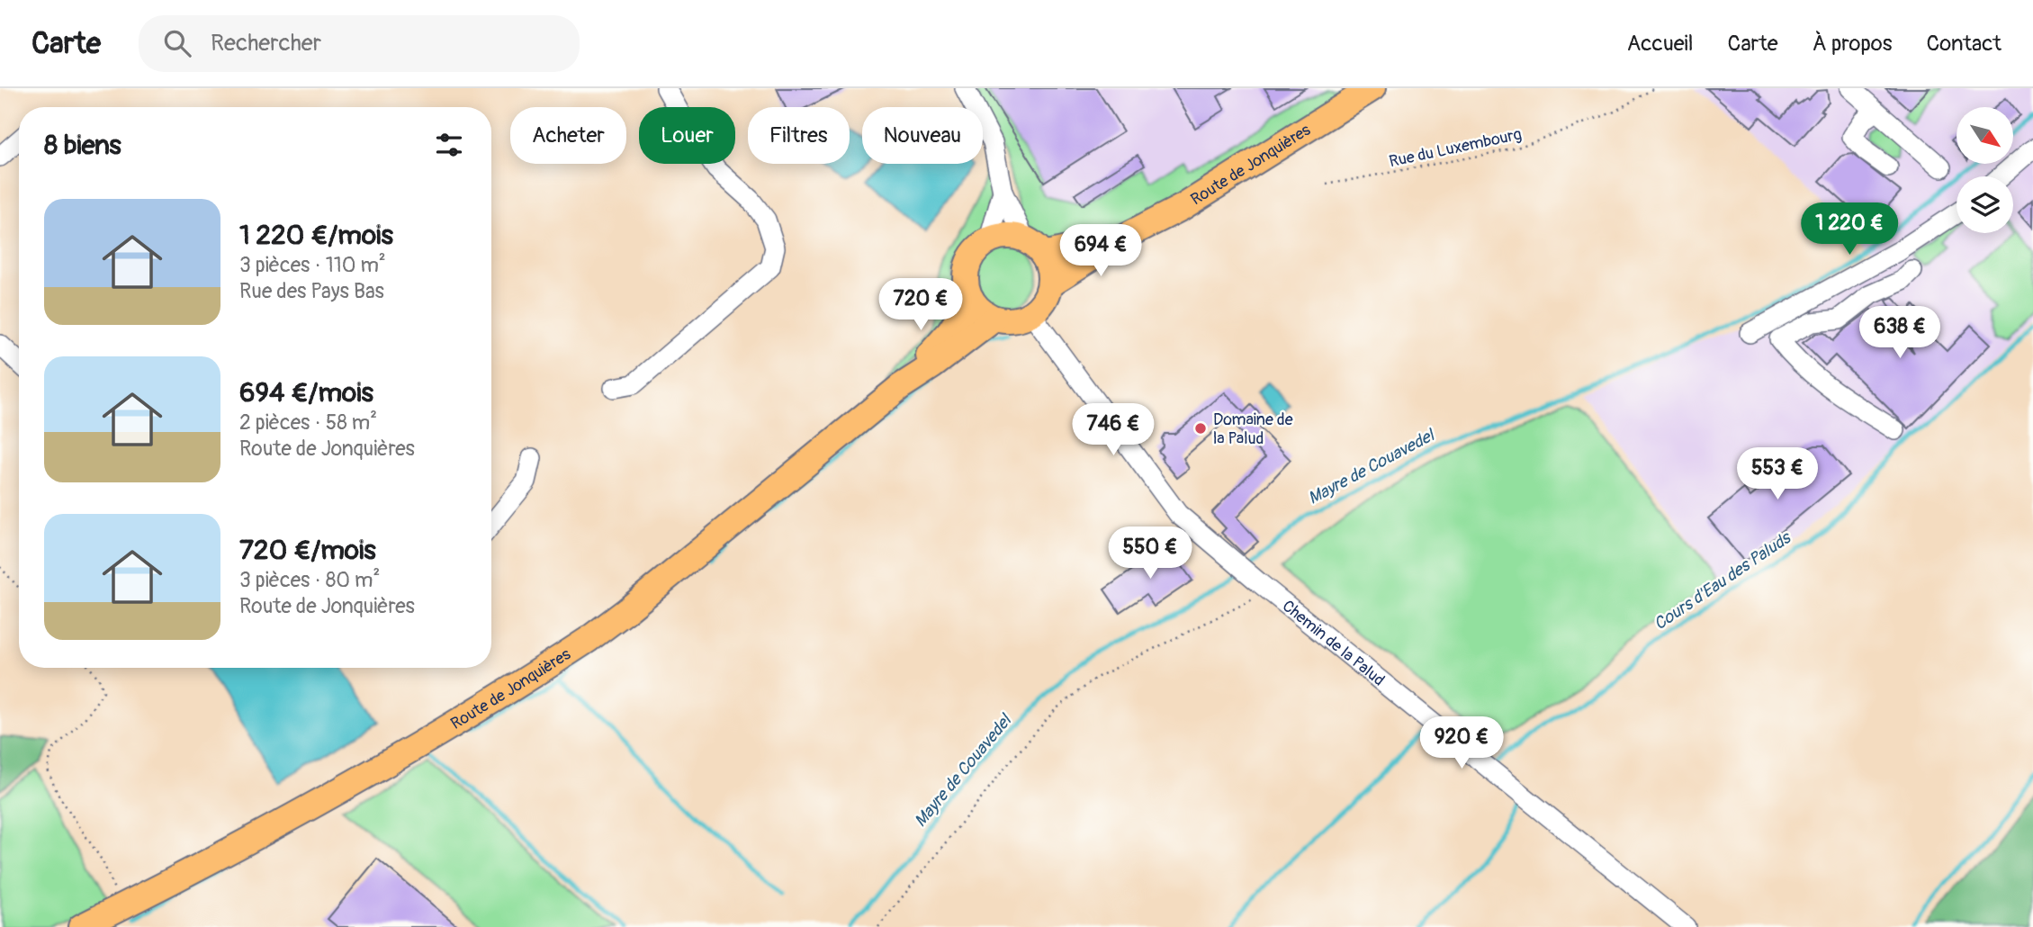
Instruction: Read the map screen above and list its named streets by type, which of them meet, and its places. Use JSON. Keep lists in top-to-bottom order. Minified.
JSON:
{"streets":{"main road":["Route de Jonquières"],"street":["Chemin de la Palud"],"path":["Rue du Luxembourg"]},"crossings":[["Route de Jonquières","Chemin de la Palud"]],"water":["Mayre de Couavedel","Cours d'Eau des Paluds"],"places":["Domaine de la Palud"],"north":"bottom right","page":{"header":"Carte","search":"Rechercher","nav":["Accueil","Carte","À propos","Contact"],"chip":["Acheter","Louer","Filtres","Nouveau"],"heading":"8 biens","list":[{"name":"1 220 €/mois","note":"3 pièces · 110 m² · Rue des Pays Bas"},{"name":"694 €/mois","note":"2 pièces · 58 m² · Route de Jonquières"},{"name":"720 €/mois","note":"3 pièces · 80 m² · Route de Jonquières"}],"price":["1 220 €","694 €","720 €","638 €","746 €","553 €","550 €","920 €"]}}
